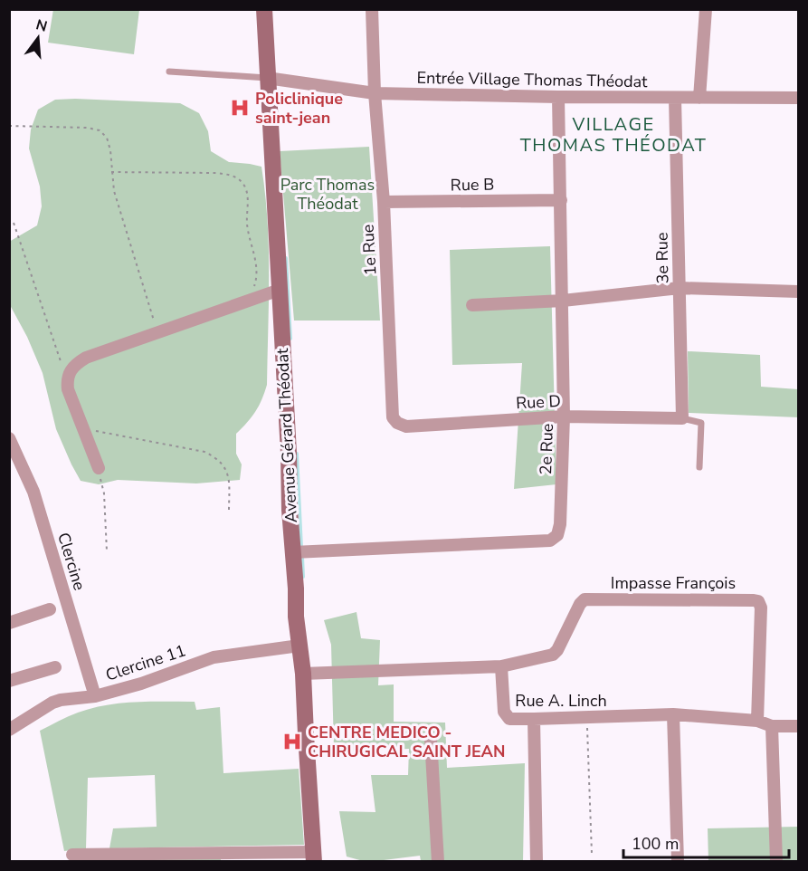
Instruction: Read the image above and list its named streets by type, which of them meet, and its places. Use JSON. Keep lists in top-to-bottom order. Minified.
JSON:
{"streets":{"street":["Entrée Village Thomas Théodat","Rue B","1e Rue","3e Rue","Rue D","Avenue Gérard Théodat","2e Rue","Clercine","Impasse François","Clercine 11","Rue A. Linch"]},"crossings":[["Entrée Village Thomas Théodat","1e Rue"],["Entrée Village Thomas Théodat","3e Rue"],["Entrée Village Thomas Théodat","Avenue Gérard Théodat"],["Entrée Village Thomas Théodat","2e Rue"],["Rue B","1e Rue"],["Rue B","2e Rue"],["1e Rue","Rue D"],["3e Rue","Rue D"],["Rue D","2e Rue"],["Avenue Gérard Théodat","2e Rue"],["Avenue Gérard Théodat","Clercine 11"],["Clercine","Clercine 11"],["Impasse François","Rue A. Linch"]],"districts":["VILLAGE THOMAS THÉODAT"],"parks":["Parc Thomas Théodat"],"places":{"hospital":["Policlinique saint-jean","CENTRE MEDICO - CHIRUGICAL SAINT JEAN"]},"scale_bar":"100 m","north":"top"}
